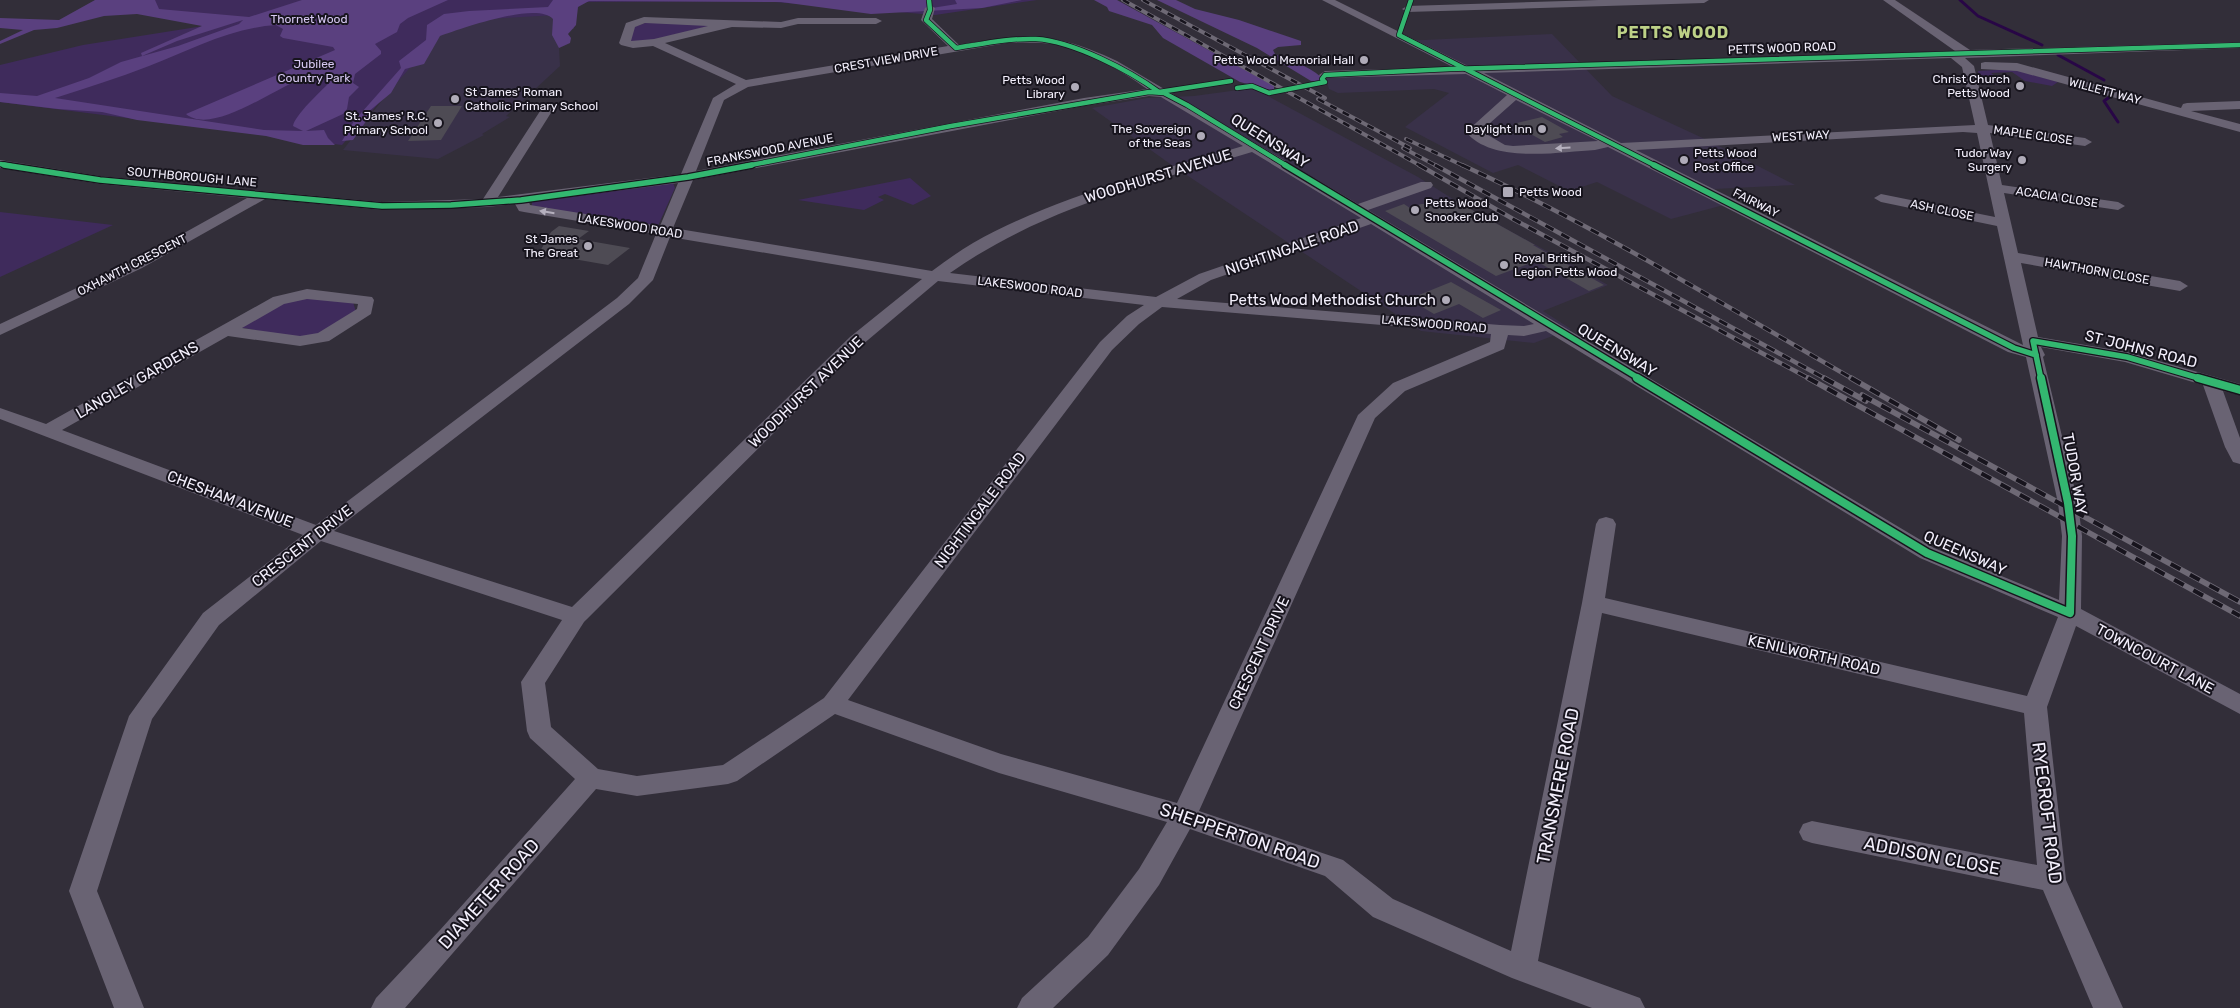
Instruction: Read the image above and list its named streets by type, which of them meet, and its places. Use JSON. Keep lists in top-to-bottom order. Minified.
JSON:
{"streets":{"street":["PETTS WOOD ROAD","CREST VIEW DRIVE","WILLETT WAY","MAPLE CLOSE","WEST WAY","QUEENSWAY","FRANKSWOOD AVENUE","WOODHURST AVENUE","SOUTHBOROUGH LANE","ACACIA CLOSE","FAIRWAY","ASH CLOSE","LAKESWOOD ROAD","NIGHTINGALE ROAD","OXHAWTH CRESCENT","HAWTHORN CLOSE","ST JOHNS ROAD","LANGLEY GARDENS","TUDOR WAY","CHESHAM AVENUE","CRESCENT DRIVE","KENILWORTH ROAD","TOWNCOURT LANE","TRANSMERE ROAD","RYECROFT ROAD","SHEPPERTON ROAD","ADDISON CLOSE","DIAMETER ROAD"]},"crossings":[["PETTS WOOD ROAD","WILLETT WAY"],["PETTS WOOD ROAD","FAIRWAY"],["PETTS WOOD ROAD","TUDOR WAY"],["CREST VIEW DRIVE","QUEENSWAY"],["CREST VIEW DRIVE","FRANKSWOOD AVENUE"],["CREST VIEW DRIVE","CRESCENT DRIVE"],["WILLETT WAY","TUDOR WAY"],["MAPLE CLOSE","WEST WAY"],["MAPLE CLOSE","TUDOR WAY"],["WEST WAY","FAIRWAY"],["WEST WAY","TUDOR WAY"],["QUEENSWAY","FRANKSWOOD AVENUE"],["QUEENSWAY","WOODHURST AVENUE"],["QUEENSWAY","LAKESWOOD ROAD"],["QUEENSWAY","NIGHTINGALE ROAD"],["QUEENSWAY","TUDOR WAY"],["QUEENSWAY","TOWNCOURT LANE"],["QUEENSWAY","RYECROFT ROAD"],["FRANKSWOOD AVENUE","SOUTHBOROUGH LANE"],["FRANKSWOOD AVENUE","LAKESWOOD ROAD"],["FRANKSWOOD AVENUE","CRESCENT DRIVE"],["WOODHURST AVENUE","LAKESWOOD ROAD"],["WOODHURST AVENUE","NIGHTINGALE ROAD"],["WOODHURST AVENUE","CHESHAM AVENUE"],["WOODHURST AVENUE","DIAMETER ROAD"],["SOUTHBOROUGH LANE","OXHAWTH CRESCENT"],["ACACIA CLOSE","TUDOR WAY"],["FAIRWAY","ST JOHNS ROAD"],["FAIRWAY","TUDOR WAY"],["ASH CLOSE","TUDOR WAY"],["LAKESWOOD ROAD","NIGHTINGALE ROAD"],["LAKESWOOD ROAD","CRESCENT DRIVE"],["NIGHTINGALE ROAD","SHEPPERTON ROAD"],["NIGHTINGALE ROAD","DIAMETER ROAD"],["HAWTHORN CLOSE","TUDOR WAY"],["ST JOHNS ROAD","TUDOR WAY"],["LANGLEY GARDENS","CHESHAM AVENUE"],["TUDOR WAY","TOWNCOURT LANE"],["TUDOR WAY","RYECROFT ROAD"],["CHESHAM AVENUE","CRESCENT DRIVE"],["CRESCENT DRIVE","SHEPPERTON ROAD"],["KENILWORTH ROAD","TRANSMERE ROAD"],["KENILWORTH ROAD","RYECROFT ROAD"],["TOWNCOURT LANE","RYECROFT ROAD"],["TRANSMERE ROAD","SHEPPERTON ROAD"],["RYECROFT ROAD","ADDISON CLOSE"]],"districts":["PETTS WOOD"],"parks":["Thornet Wood","Jubilee Country Park"],"places":{"other":["Petts Wood Memorial Hall","Christ Church Petts Wood","Petts Wood Library","St James' Roman Catholic Primary School","St. James' R.C. Primary School","Daylight Inn","The Sovereign of the Seas","Petts Wood Post Office","Tudor Way Surgery","Petts Wood Snooker Club","St James The Great","Royal British Legion Petts Wood","Petts Wood Methodist Church"],"transit":["Petts Wood"]}}
